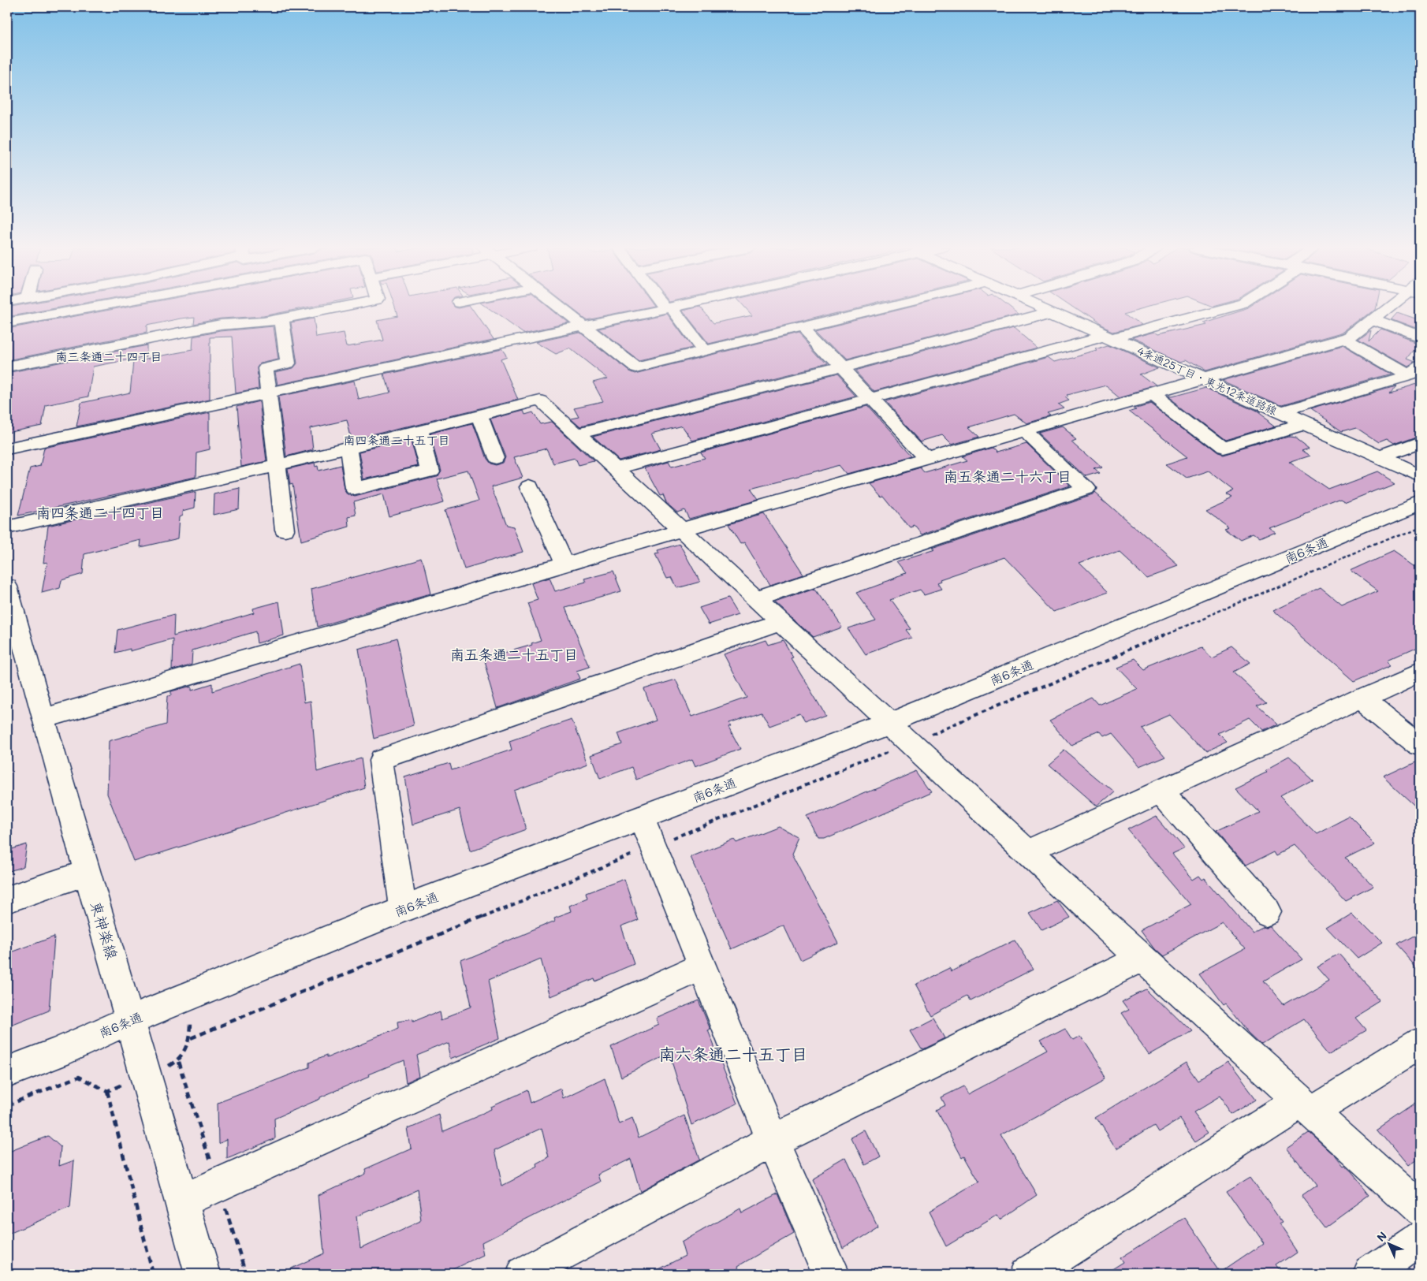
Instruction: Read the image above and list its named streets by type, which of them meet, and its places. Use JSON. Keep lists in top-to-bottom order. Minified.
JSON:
{"streets":{"street":["4条通25丁目・東光12条道路線","南6条通","東神楽線"]},"crossings":[["南6条通","東神楽線"]],"districts":["南三条通二十四丁目","南四条通二十五丁目","南五条通二十六丁目","南四条通二十四丁目","南五条通二十五丁目","南六条通二十五丁目"],"north":"top left"}
